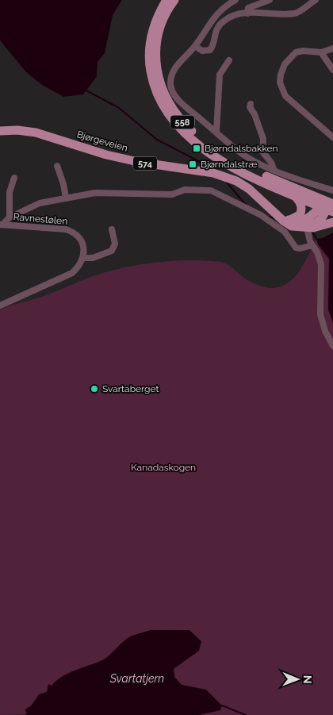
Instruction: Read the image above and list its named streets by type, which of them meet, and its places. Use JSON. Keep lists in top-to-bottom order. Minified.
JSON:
{"streets":{"main road":["558","Bjørgeveien","574"],"street":["Ravnestølen"]},"water":["Svartatjern"],"parks":["Kanadaskogen"],"places":{"transit":["Bjørndalsbakken","Bjørndalstræ"],"other":["Svartaberget"]},"north":"right"}
